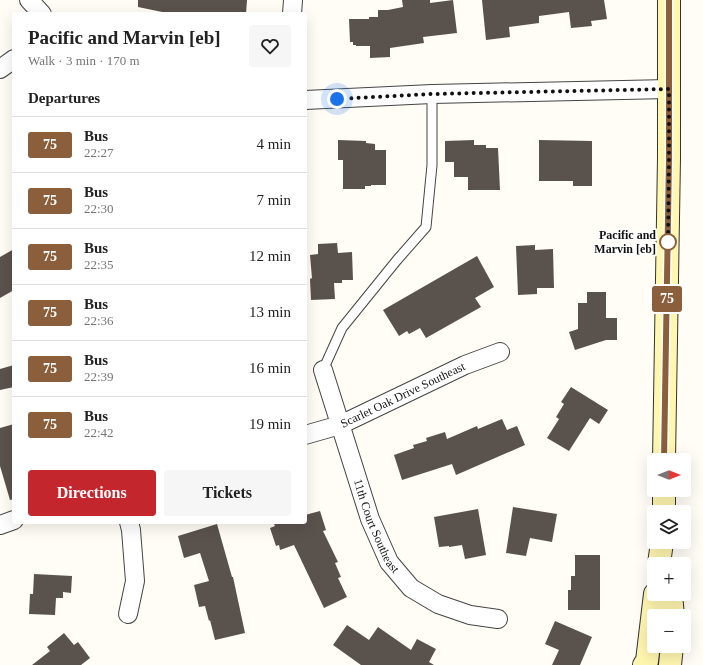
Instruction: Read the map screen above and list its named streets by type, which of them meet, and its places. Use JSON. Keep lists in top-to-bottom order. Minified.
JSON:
{"streets":{"street":["Scarlet Oak Drive Southeast","11th Court Southeast"]},"crossings":[["Scarlet Oak Drive Southeast","11th Court Southeast"]],"places":["Pacific and Marvin [eb]"],"lines":["bus line 75"],"north":"right","page":{"on_map":"75","heading":[["Pacific and Marvin [eb]","Walk · 3 min · 170 m"],"Departures"],"list":[{"mark":"75","name":"Bus","note":"22:27","value":"4 min"},{"mark":"75","name":"Bus","note":"22:30","value":"7 min"},{"mark":"75","name":"Bus","note":"22:35","value":"12 min"},{"mark":"75","name":"Bus","note":"22:36","value":"13 min"},{"mark":"75","name":"Bus","note":"22:39","value":"16 min"},{"mark":"75","name":"Bus","note":"22:42","value":"19 min"}],"map_buttons":["+","−"],"buttons":["Directions","Tickets"]}}
